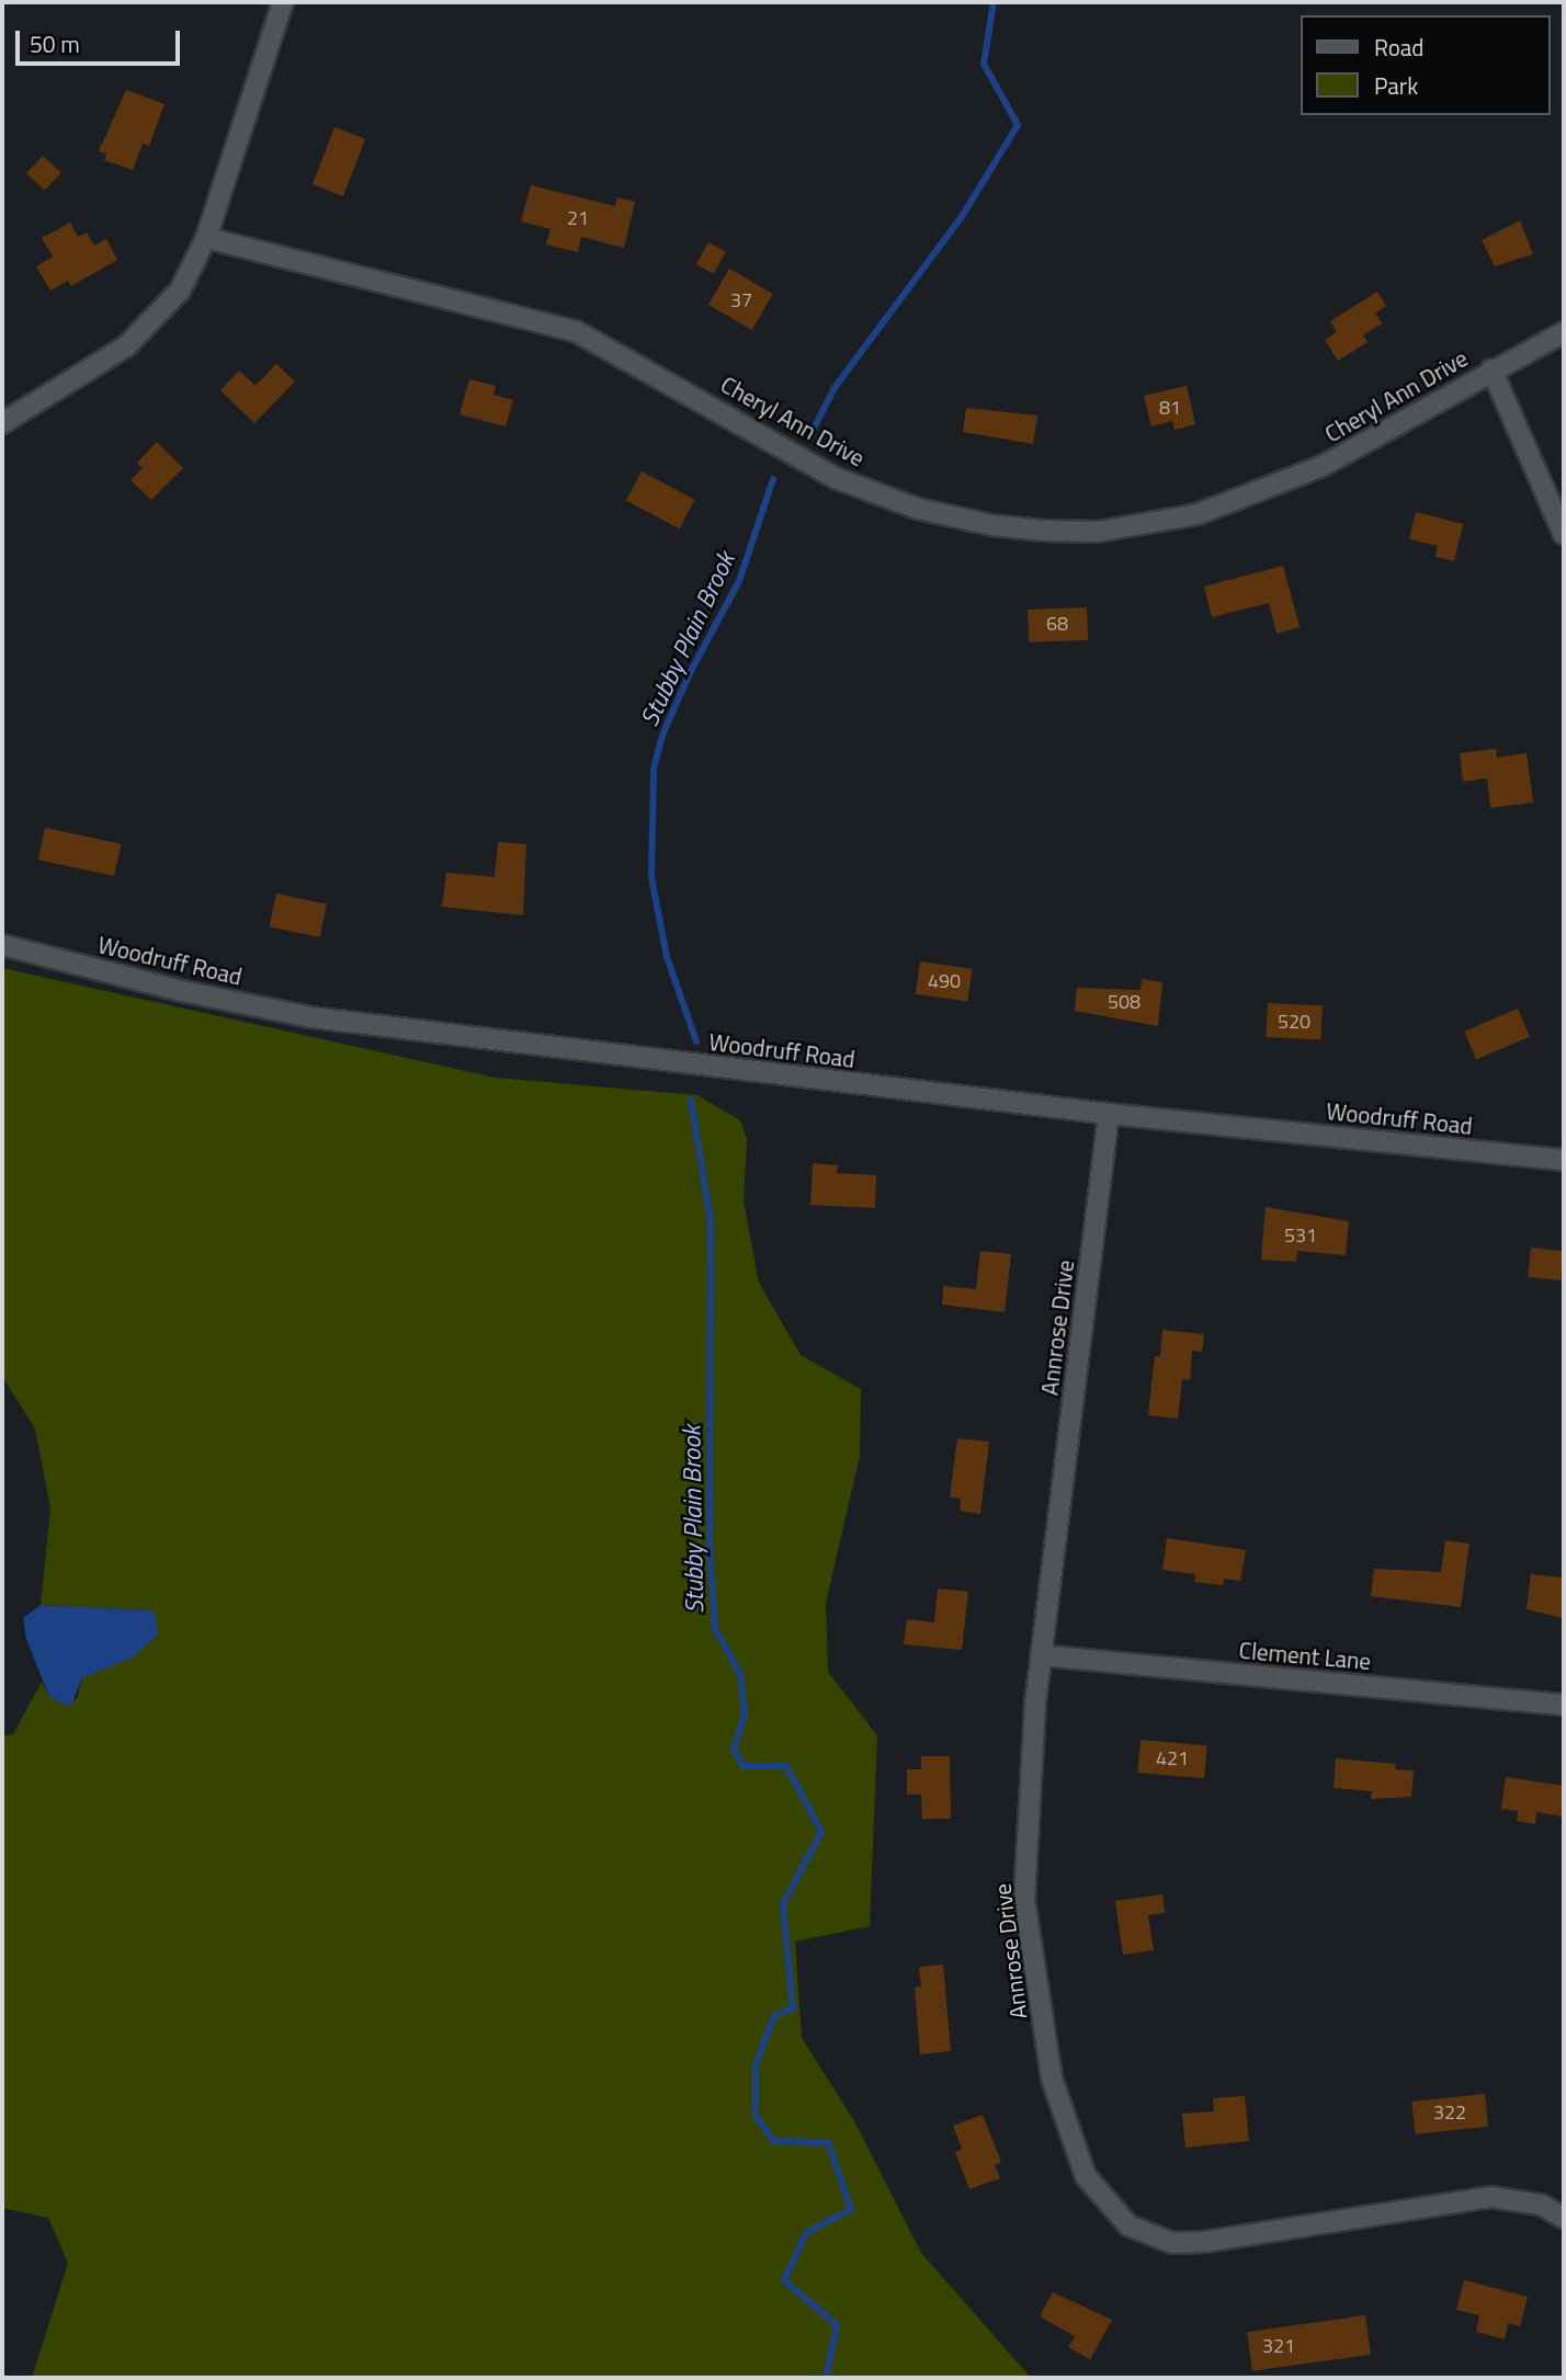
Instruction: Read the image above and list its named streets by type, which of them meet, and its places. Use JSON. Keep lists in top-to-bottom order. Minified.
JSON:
{"streets":{"street":["Cheryl Ann Drive","Woodruff Road","Annrose Drive","Clement Lane"]},"crossings":[["Woodruff Road","Annrose Drive"],["Annrose Drive","Clement Lane"]],"water":["Stubby Plain Brook"],"house_numbers":["21","37","81","68","490","508","520","531","421","322","321"],"legend":["Road","Park"],"scale_bar":"50 m"}
